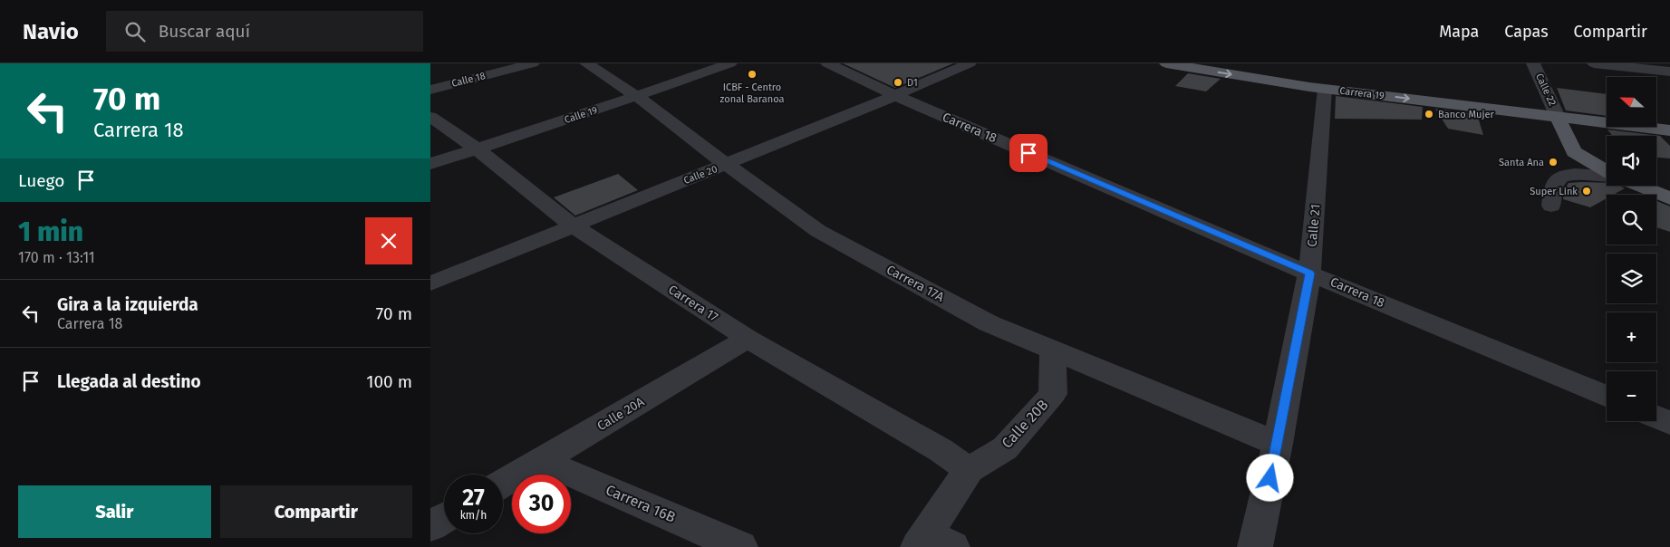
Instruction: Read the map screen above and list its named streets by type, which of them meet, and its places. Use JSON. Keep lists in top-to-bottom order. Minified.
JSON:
{"streets":{"main road":["Carrera 19"],"street":["Calle 18","Calle 22","Calle 19","Carrera 18","Calle 20","Calle 21","Carrera 17A","Carrera 17","Calle 20A","Calle 20B","Carrera 16B"]},"crossings":[["Calle 22","Carrera 19"],["Carrera 19","Calle 21"],["Calle 19","Carrera 17A"],["Calle 19","Carrera 17"],["Carrera 18","Calle 20"],["Carrera 18","Calle 21"],["Calle 20","Carrera 17A"],["Calle 20","Carrera 17"],["Calle 21","Carrera 17A"],["Carrera 17A","Calle 20B"],["Carrera 17","Calle 20A"],["Carrera 17","Calle 20B"],["Calle 20A","Carrera 16B"]],"one_way":["Carrera 19"],"places":["ICBF - Centro zonal Baranoa","D1","Banco Mujer","Santa Ana","Super Link"],"north":"left","page":{"header":"Navio","search":"Buscar aquí","nav":["Mapa","Capas","Compartir"],"turn":["70 m","Carrera 18"],"map_buttons":["+","−"],"then":"Luego","heading":["1 min","170 m · 13:11"],"list":[{"name":"Gira a la izquierda","note":"Carrera 18","value":"70 m"},{"name":"Llegada al destino","value":"100 m"}],"speed":"27 km/h","limit":"30","buttons":["Salir","Compartir"]}}
